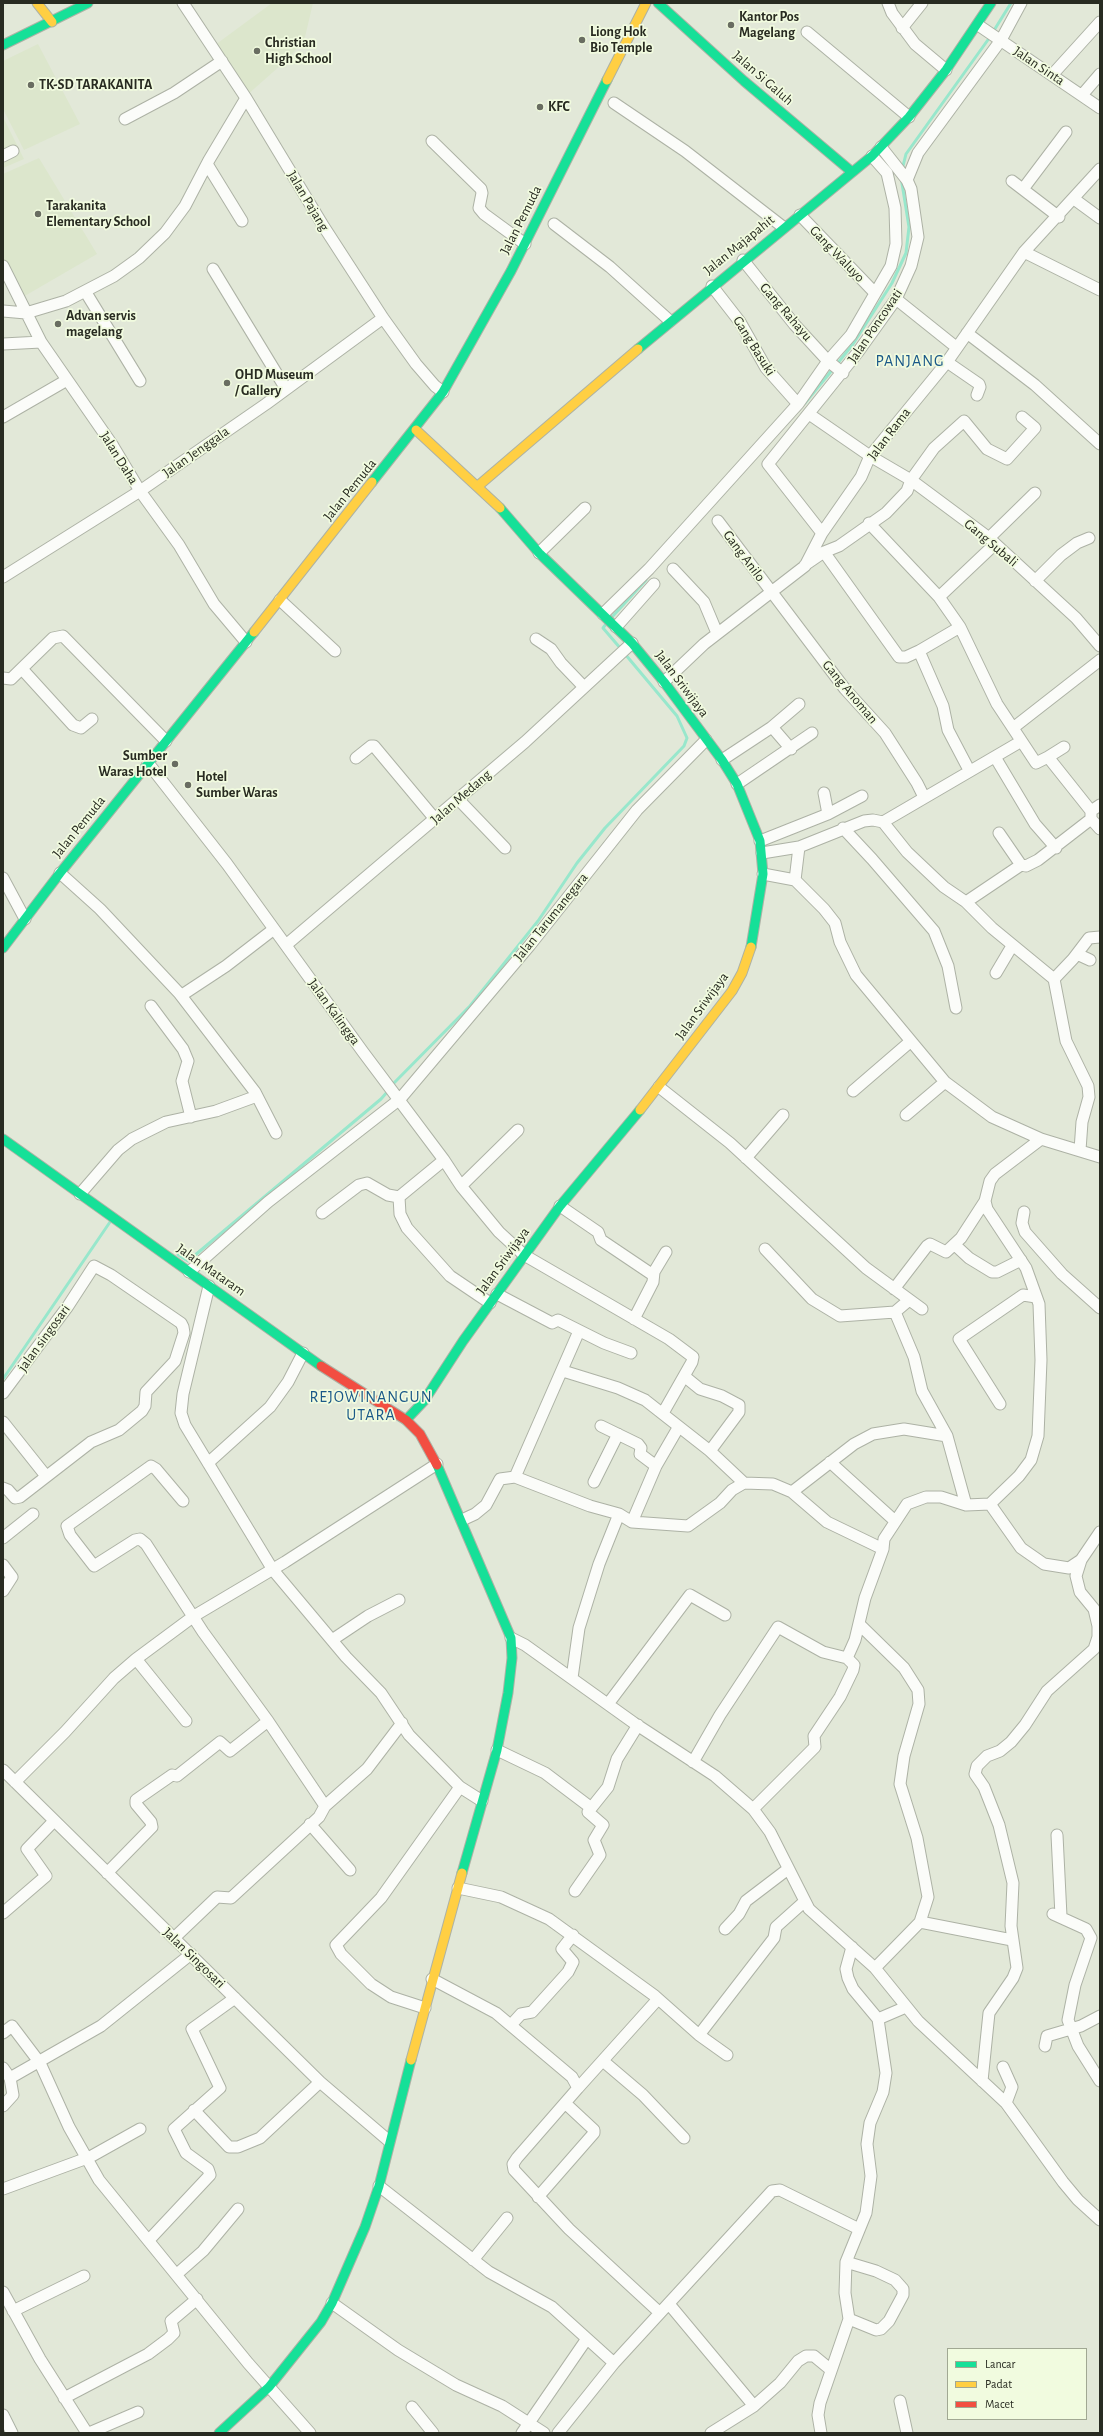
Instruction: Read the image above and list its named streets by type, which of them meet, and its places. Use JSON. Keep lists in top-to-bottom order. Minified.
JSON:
{"streets":{"street":["Jalan Sinta","Jalan Si Galuh","Jalan Pajang","Jalan Pemuda","Jalan Majapahit","Gang Waluyo","Gang Rahayu","Jalan Poncowati","Gang Basuki","Jalan Rama","Jalan Jenggala","Jalan Daha","Gang Subali","Gang Anilo","Jalan Sriwijaya","Gang Anoman","Jalan Medang","Jalan Tarumanegara","Jalan Kalingga","Jalan Mataram","jalan singosari","Jalan Singosari"]},"crossings":[["Jalan Sinta","Jalan Majapahit"],["Jalan Si Galuh","Jalan Majapahit"],["Jalan Pajang","Jalan Pemuda"],["Jalan Pajang","Jalan Jenggala"],["Jalan Pemuda","Jalan Daha"],["Jalan Pemuda","Jalan Sriwijaya"],["Jalan Pemuda","Jalan Kalingga"],["Jalan Majapahit","Gang Waluyo"],["Jalan Majapahit","Gang Rahayu"],["Jalan Majapahit","Gang Basuki"],["Jalan Majapahit","Jalan Sriwijaya"],["Gang Rahayu","Jalan Poncowati"],["Jalan Poncowati","Jalan Rama"],["Jalan Poncowati","Gang Subali"],["Jalan Rama","Gang Subali"],["Jalan Rama","Gang Anilo"],["Jalan Rama","Jalan Sriwijaya"],["Jalan Rama","Gang Anoman"],["Jalan Jenggala","Jalan Daha"],["Gang Anilo","Gang Anoman"],["Jalan Sriwijaya","Jalan Medang"],["Jalan Sriwijaya","Jalan Tarumanegara"],["Jalan Sriwijaya","Jalan Kalingga"],["Jalan Sriwijaya","Jalan Mataram"],["Jalan Medang","Jalan Kalingga"],["Jalan Tarumanegara","Jalan Kalingga"],["Jalan Tarumanegara","Jalan Mataram"],["Jalan Mataram","Jalan Singosari"]],"districts":["PANJANG","REJOWINANGUN UTARA"],"places":["Kantor Pos Magelang","Liong Hok Bio Temple","Christian High School","TK-SD TARAKANITA","KFC","Tarakanita Elementary School","Advan servis magelang","OHD Museum / Gallery","Sumber Waras Hotel","Hotel Sumber Waras"],"legend":["Lancar","Padat","Macet"]}
